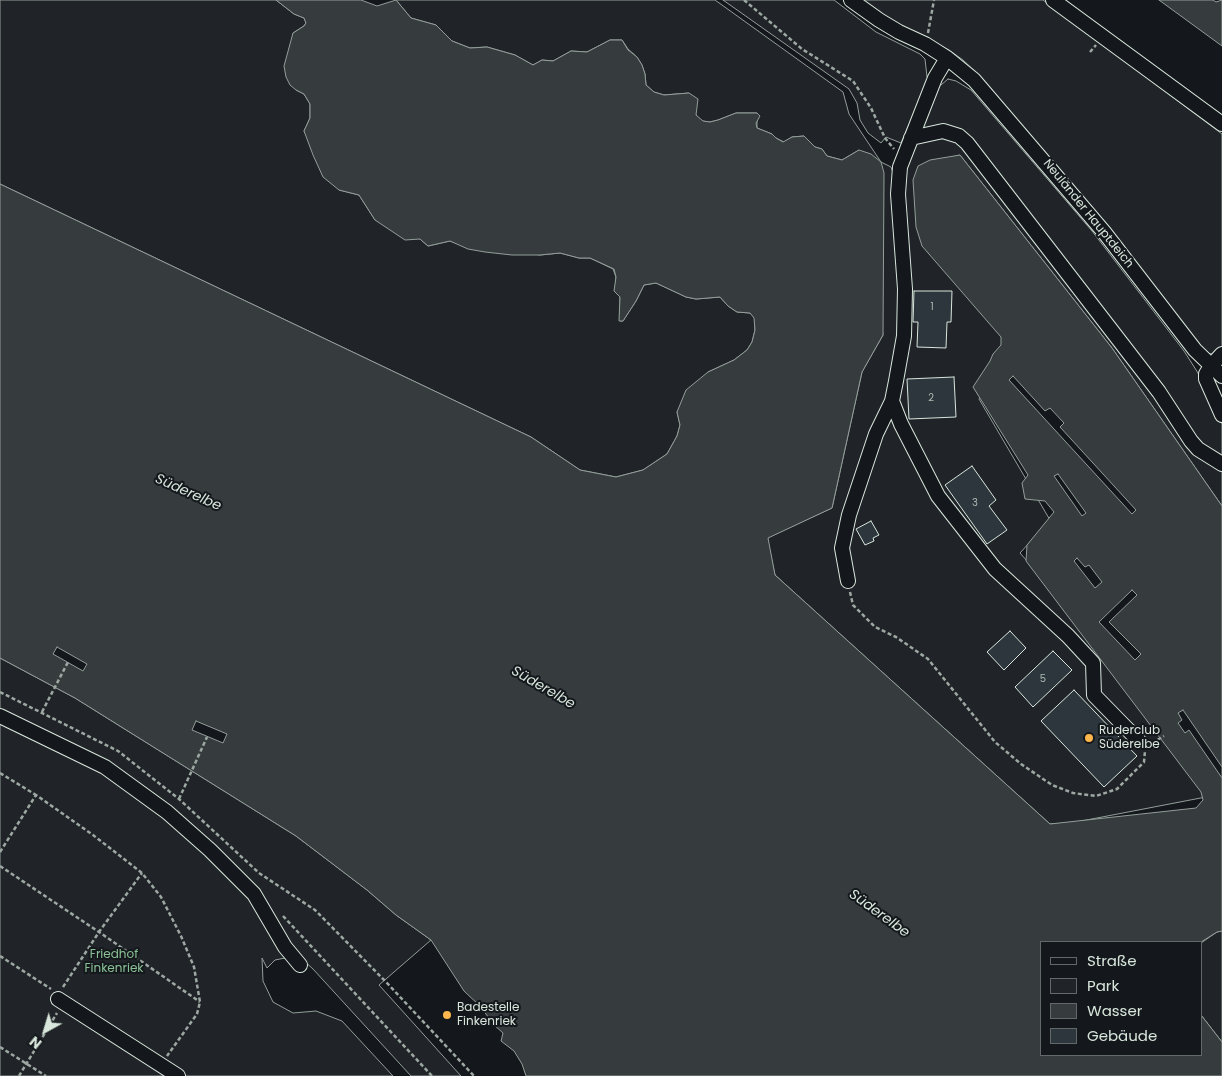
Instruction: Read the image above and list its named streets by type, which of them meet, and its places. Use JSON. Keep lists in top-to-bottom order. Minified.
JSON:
{"streets":{"street":["Neuländer Hauptdeich"]},"water":["Süderelbe"],"parks":["Friedhof Finkenriek"],"places":["Ruderclub Süderelbe","Badestelle Finkenriek"],"house_numbers":["1","2","3","5"],"legend":["Straße","Park","Wasser","Gebäude"],"north":"bottom left"}
